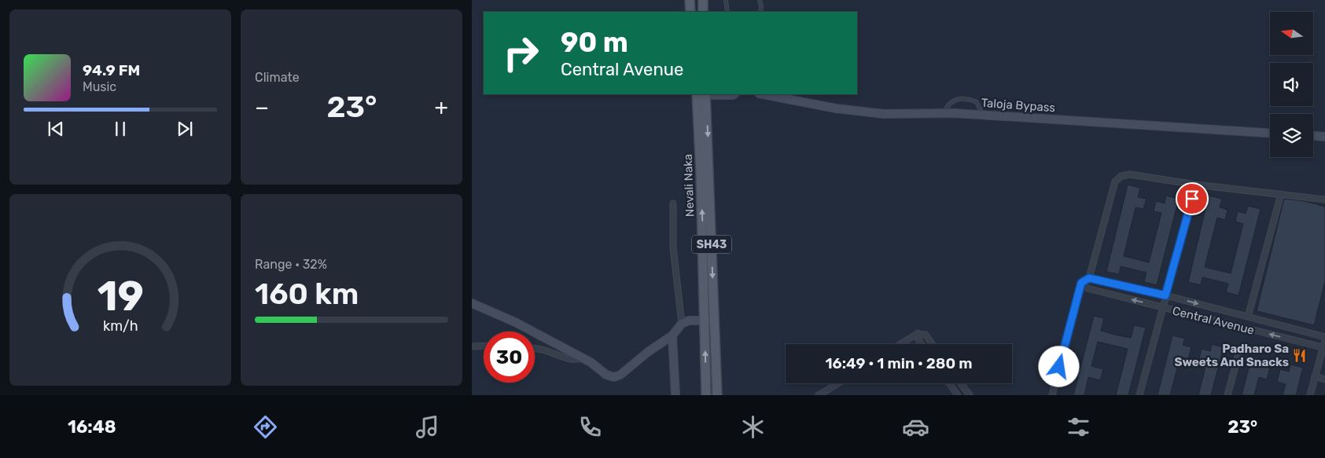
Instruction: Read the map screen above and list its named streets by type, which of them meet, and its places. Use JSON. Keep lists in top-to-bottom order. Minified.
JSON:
{"streets":{"main road":["Taloja Bypass","Nevali Naka","SH43"],"street":["Central Avenue"]},"crossings":[["Nevali Naka","SH43"]],"places":{"restaurant":["Padharo Sa Sweets And Snacks"]},"north":"left","page":{"tile":["Climate",["Range · 32%","160 km"]],"turn":["90 m","Central Avenue"],"song":["94.9 FM","Music"],"heat":["−","23°","+"],"limit":"30","trip":"16:49 · 1 min · 280 m","tabs":["16:48","23°"],"gauge":["19","km/h"]}}
